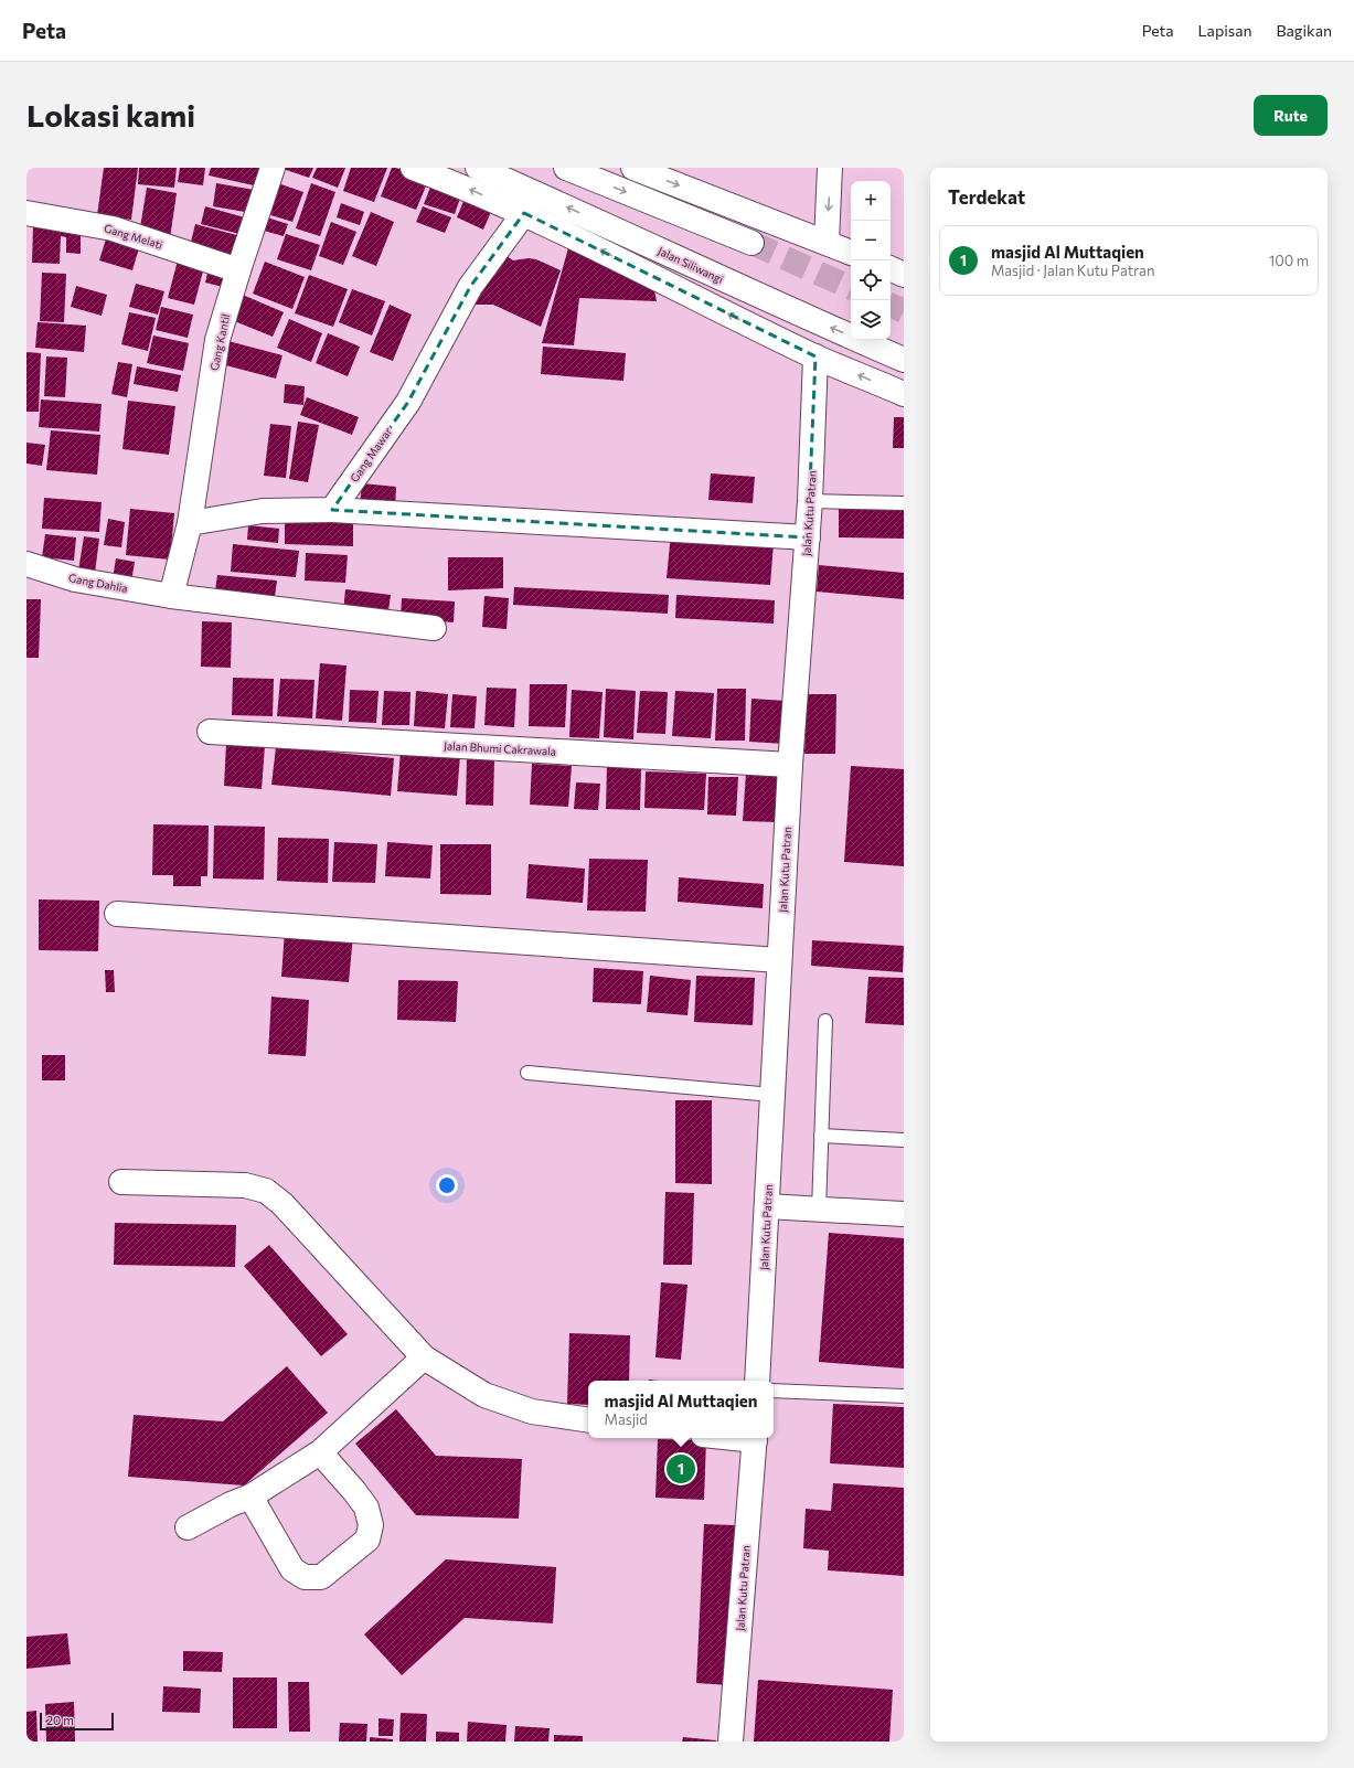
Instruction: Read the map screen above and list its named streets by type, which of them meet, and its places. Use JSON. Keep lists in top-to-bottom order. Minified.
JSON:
{"streets":{"main road":["Gang Melati","Jalan Siliwangi","Gang Kantil","Gang Mawar","Jalan Kutu Patran","Gang Dahlia","Jalan Bhumi Cakrawala"]},"crossings":[["Gang Melati","Gang Kantil"],["Jalan Kutu Patran","Jalan Bhumi Cakrawala"]],"scale_bar":"20 m","page":{"header":"Peta","nav":["Peta","Lapisan","Bagikan"],"buttons":"Rute","title":"Lokasi kami","heading":"Terdekat","map_buttons":["+","−"],"list":[{"mark":"1","name":"masjid Al Muttaqien","note":"Masjid · Jalan Kutu Patran","value":"100 m"}],"popup":["masjid Al Muttaqien","Masjid"],"pins":"1","scale":"20 m"}}
